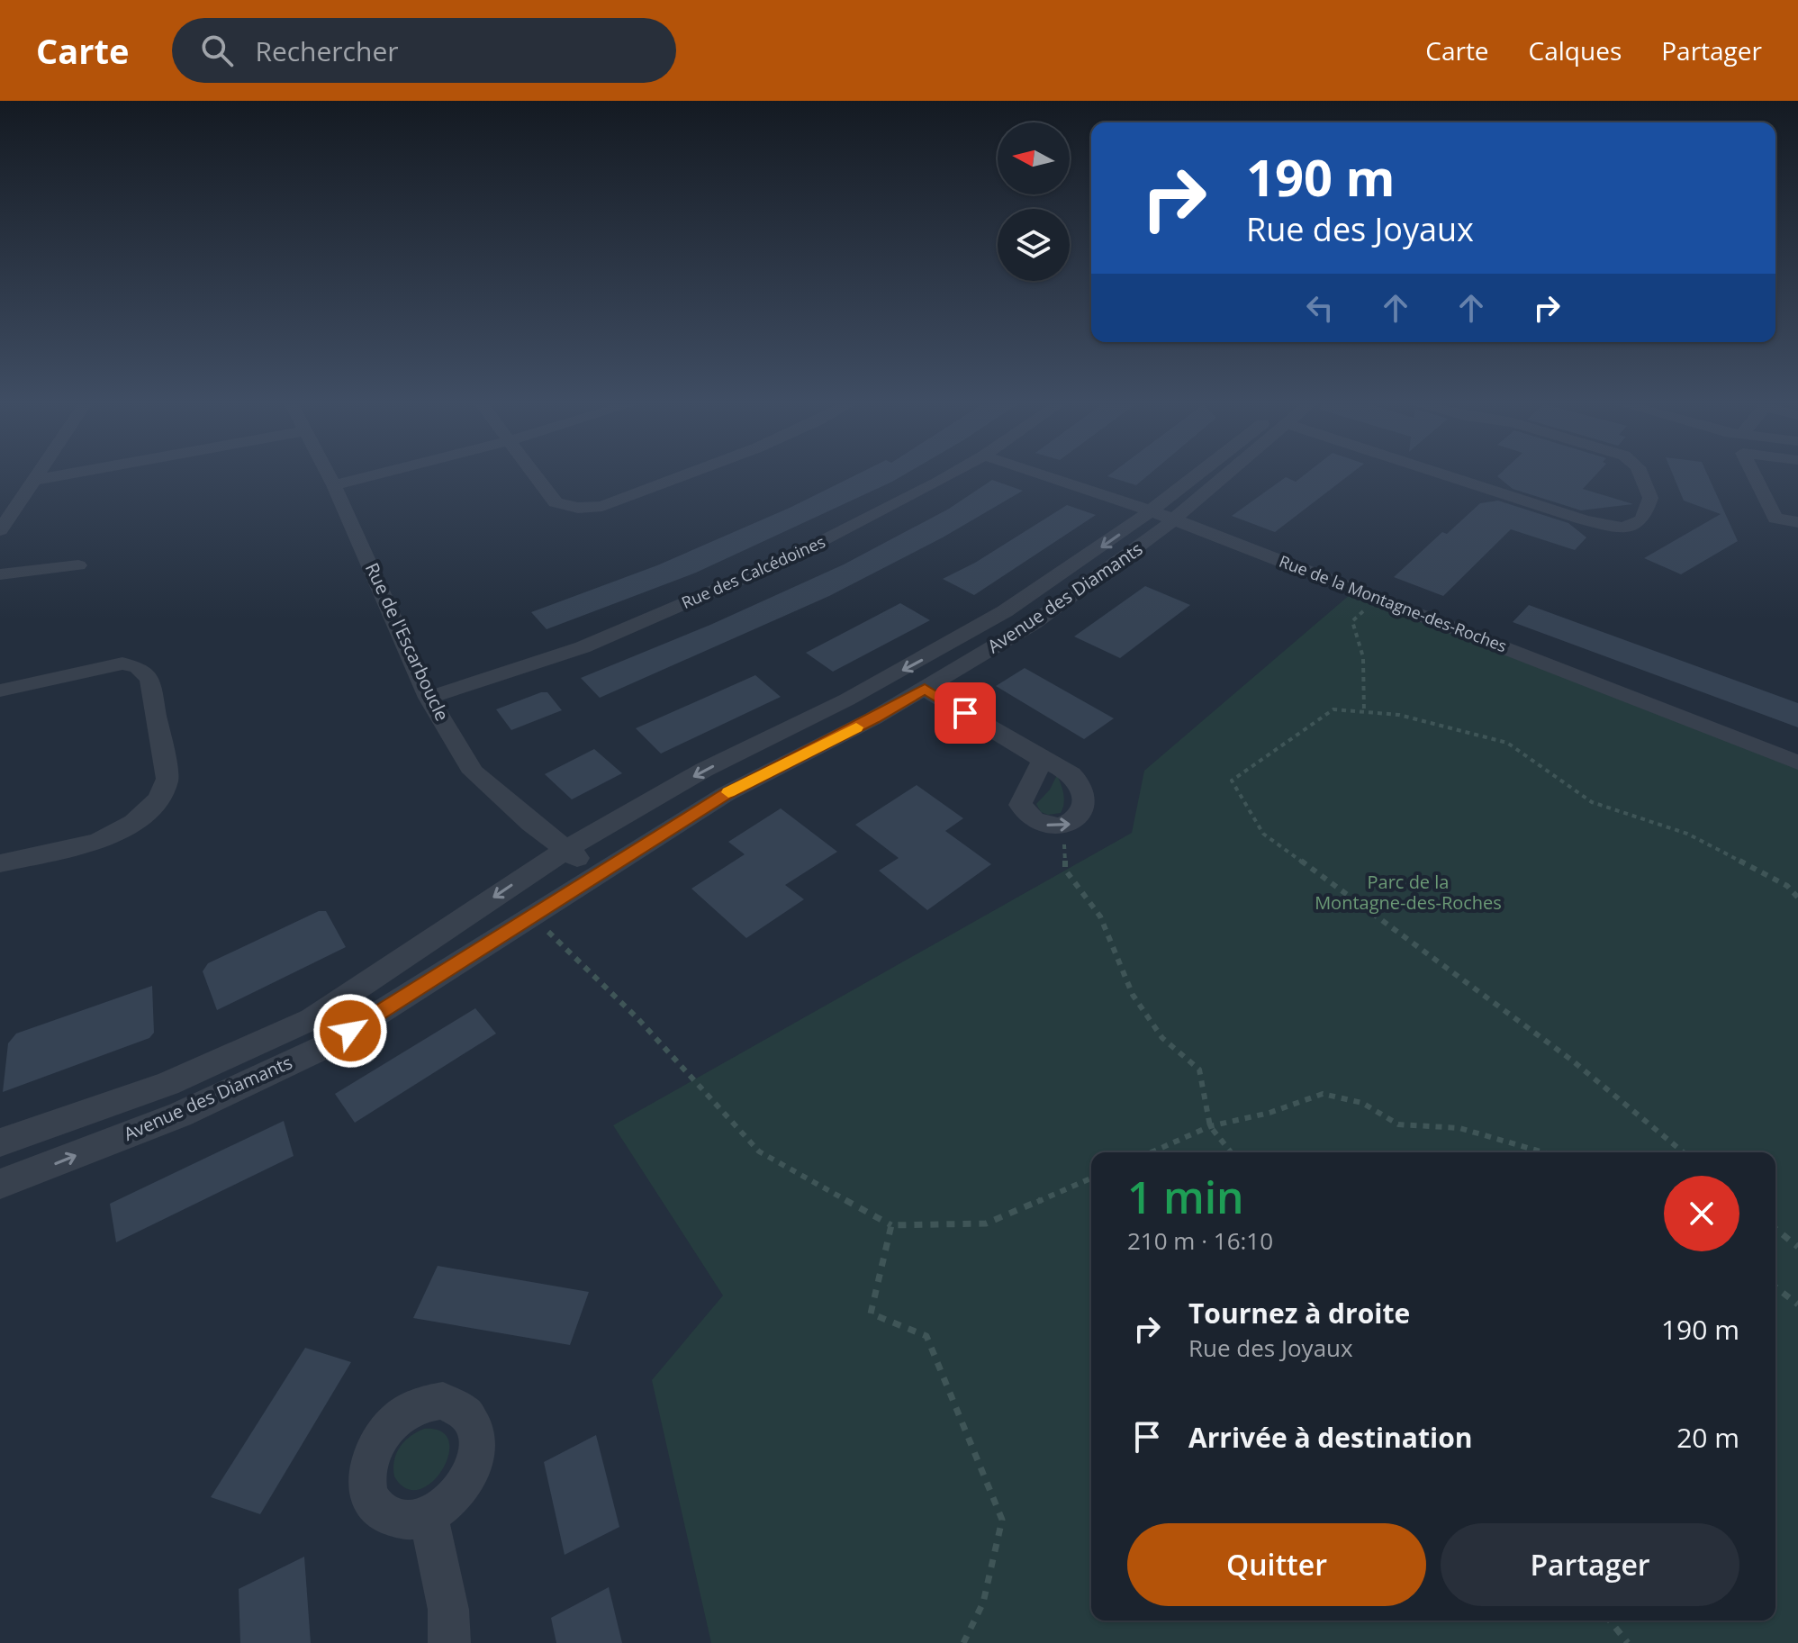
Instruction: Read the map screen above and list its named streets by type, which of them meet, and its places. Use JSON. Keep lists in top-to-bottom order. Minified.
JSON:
{"streets":{"street":["Rue des Calcédoines","Avenue des Diamants","Rue de la Montagne-des-Roches","Rue de l'Escarboucle"]},"crossings":[["Rue des Calcédoines","Rue de l'Escarboucle"],["Avenue des Diamants","Rue de la Montagne-des-Roches"],["Avenue des Diamants","Rue de l'Escarboucle"]],"parks":["Parc de la Montagne-des-Roches"],"north":"left","page":{"header":"Carte","search":"Rechercher","nav":["Carte","Calques","Partager"],"turn":["190 m","Rue des Joyaux"],"heading":["1 min","210 m · 16:10"],"list":[{"name":"Tournez à droite","note":"Rue des Joyaux","value":"190 m"},{"name":"Arrivée à destination","value":"20 m"}],"buttons":["Quitter","Partager"]}}
